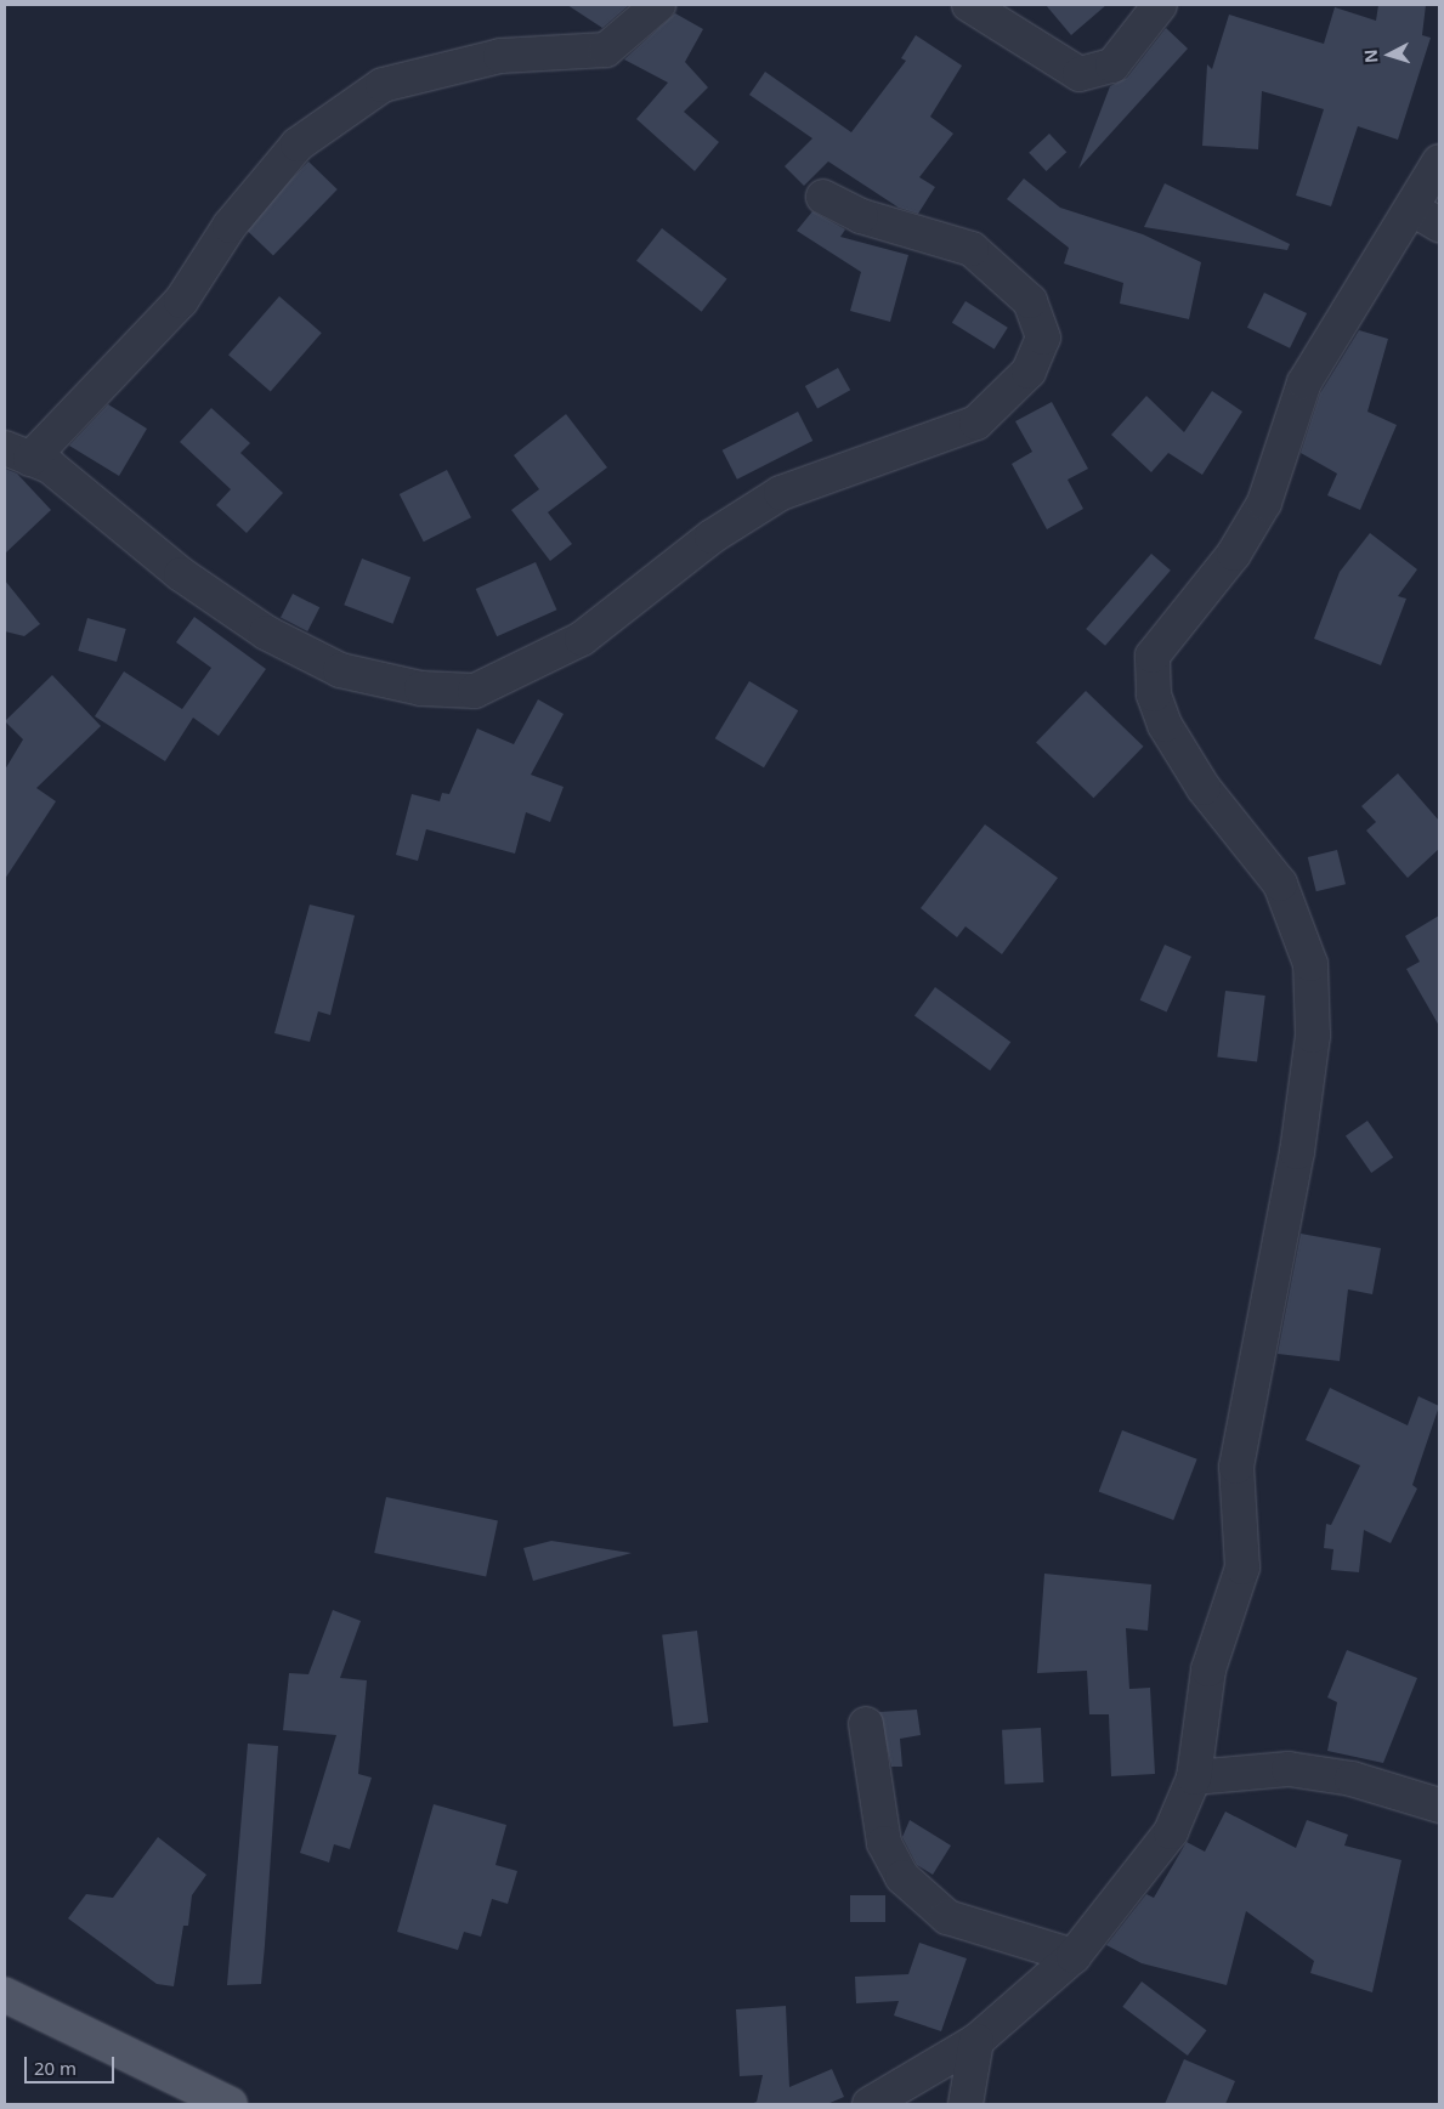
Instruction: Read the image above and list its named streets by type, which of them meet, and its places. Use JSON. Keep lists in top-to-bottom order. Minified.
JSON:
{"scale_bar":"20 m","north":"left"}
